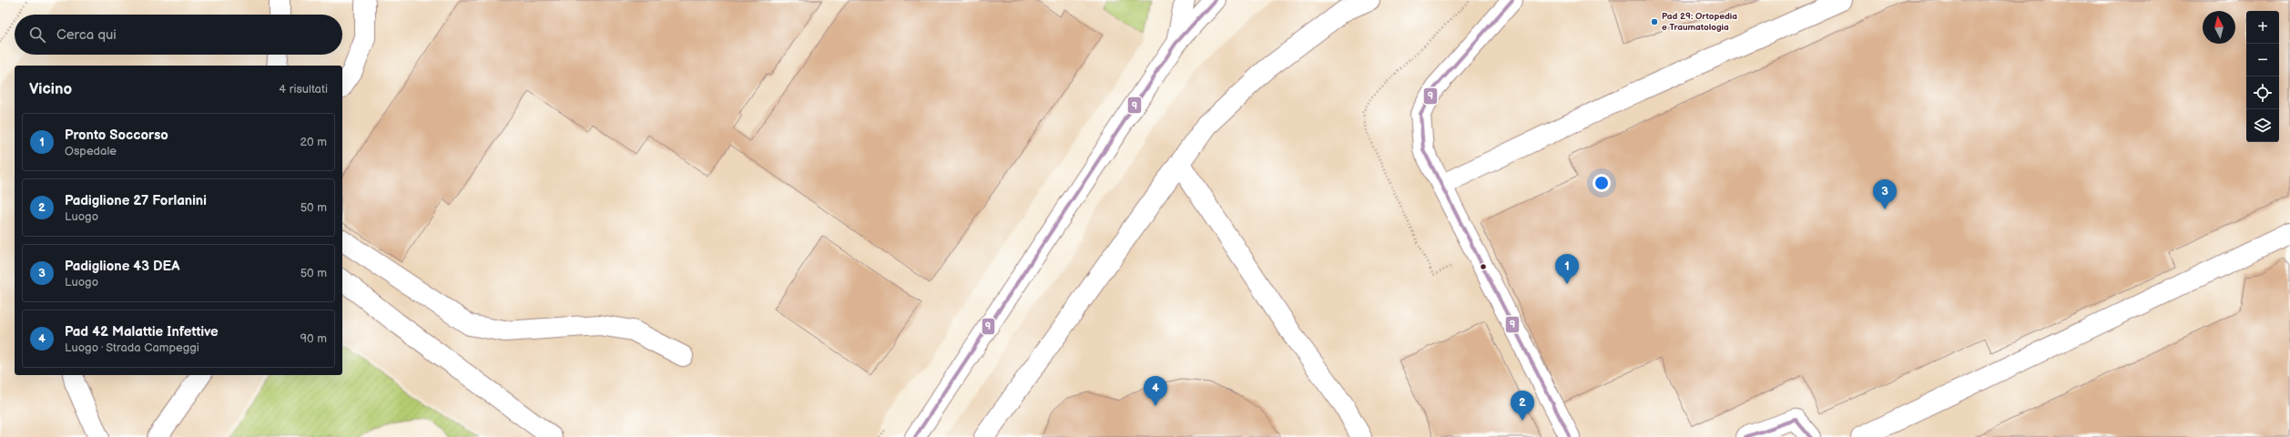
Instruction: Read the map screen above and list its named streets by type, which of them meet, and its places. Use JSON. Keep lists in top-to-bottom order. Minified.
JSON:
{"places":["Pad 29: Ortopedia e Traumatologia"],"lines":["transit line 9"],"north":"top","page":{"map_buttons":["+","−"],"search":"Cerca qui","heading":["Vicino","4 risultati"],"list":[{"mark":"1","name":"Pronto Soccorso","note":"Ospedale","value":"20 m"},{"mark":"2","name":"Padiglione 27 Forlanini","note":"Luogo","value":"50 m"},{"mark":"3","name":"Padiglione 43 DEA","note":"Luogo","value":"50 m"},{"mark":"4","name":"Pad 42 Malattie Infettive","note":"Luogo · Strada Campeggi","value":"90 m"}],"pins":["3","1","4","2"]}}
